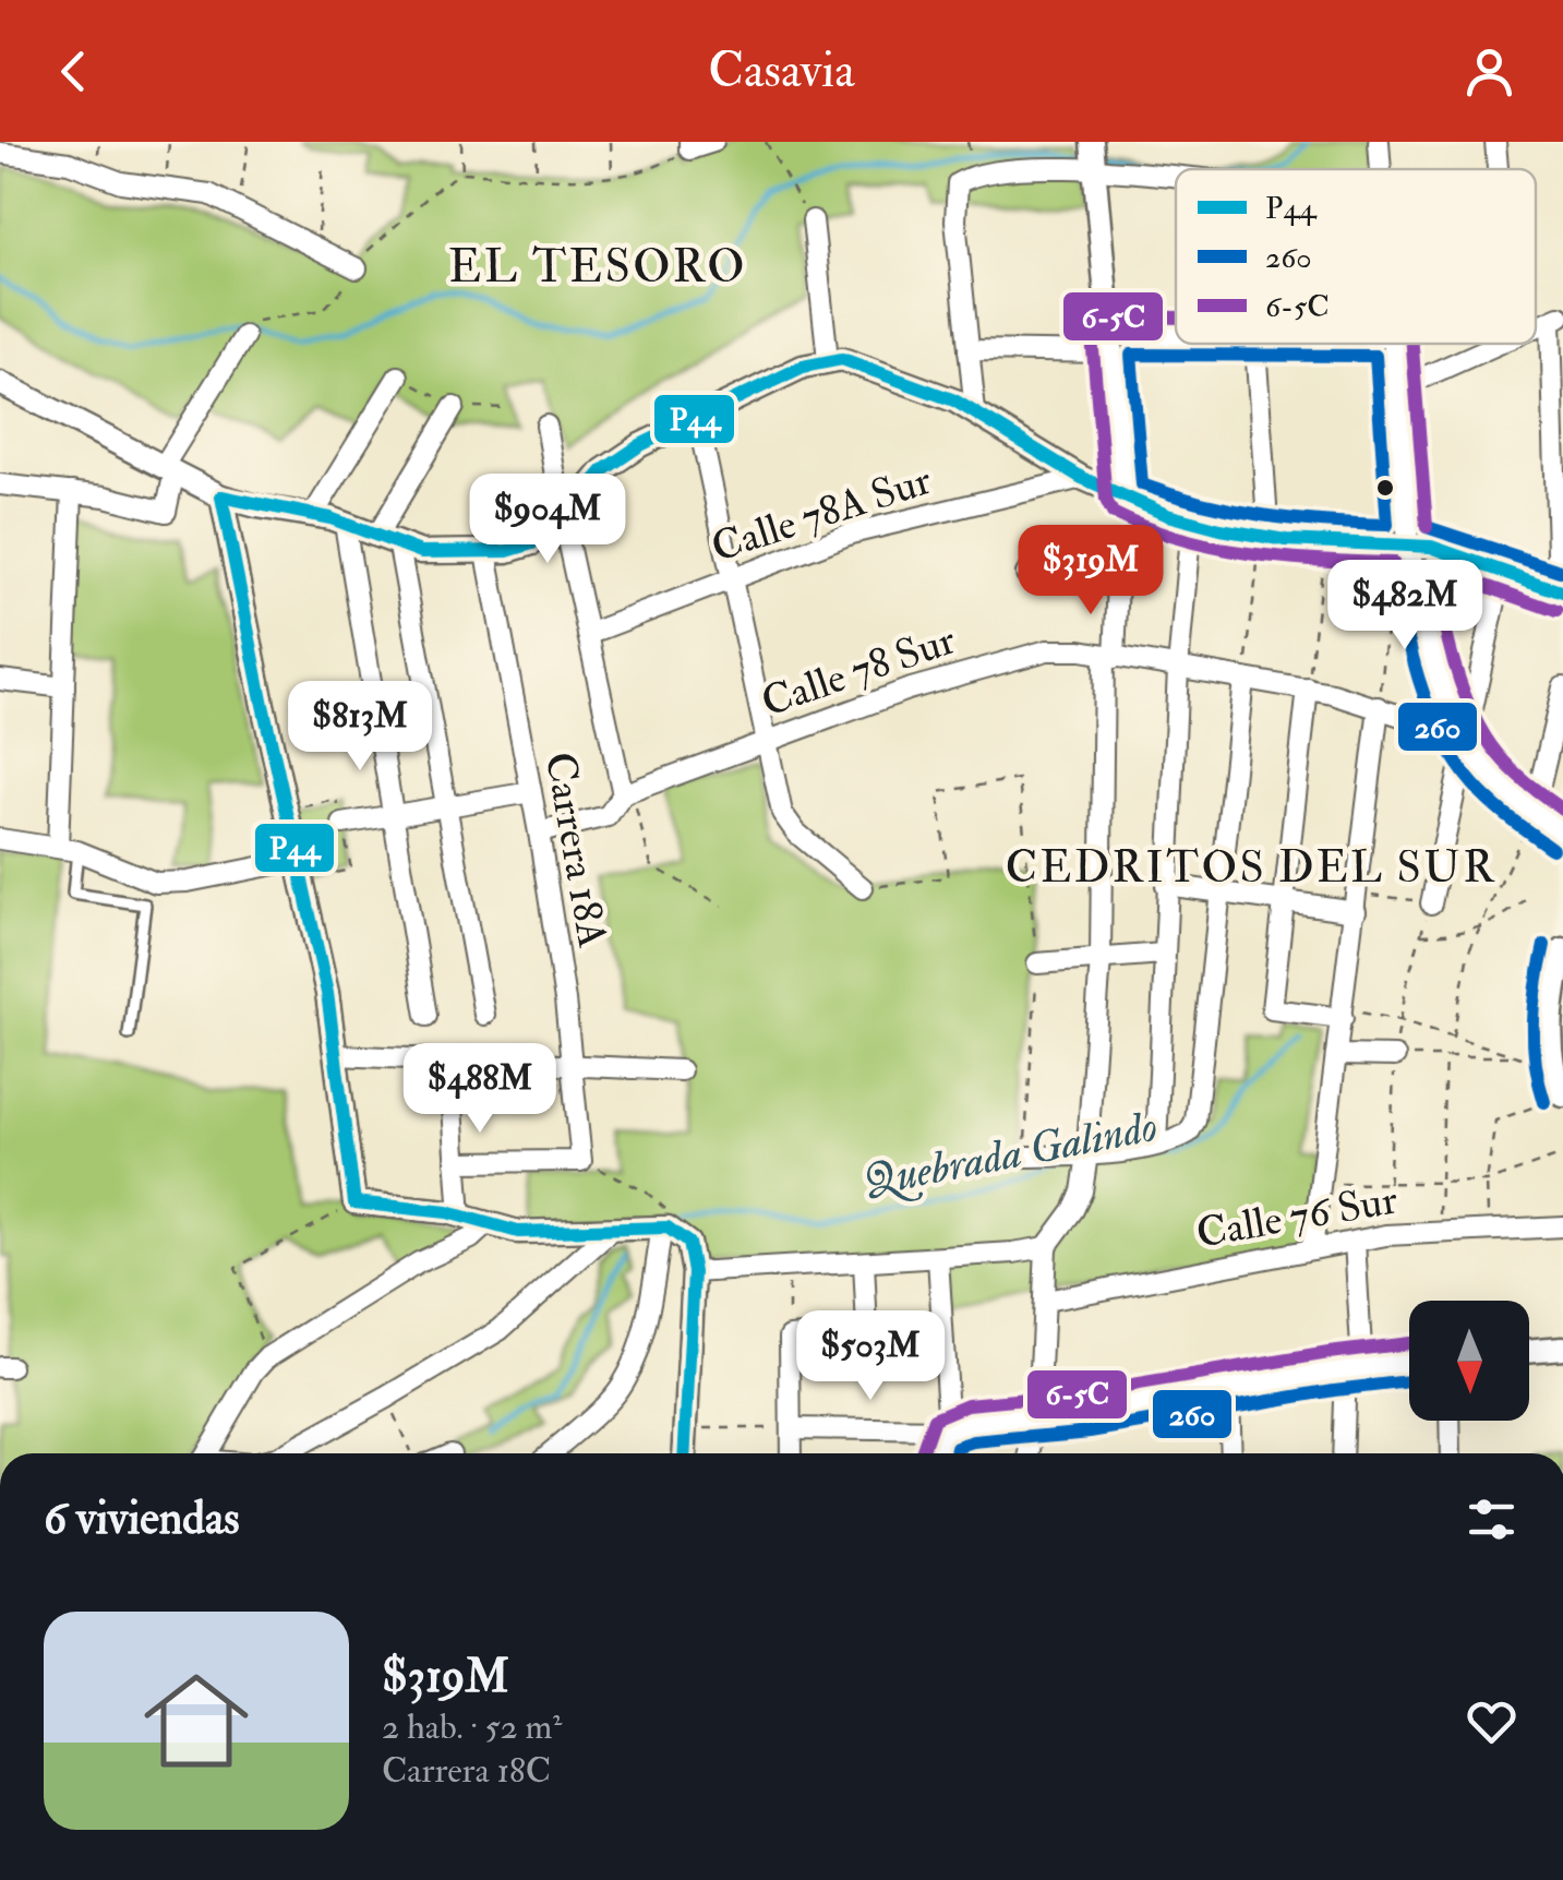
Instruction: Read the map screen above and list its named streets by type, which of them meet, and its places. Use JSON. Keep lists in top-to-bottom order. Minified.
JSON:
{"streets":{"street":["Calle 78A Sur","Calle 78 Sur","Carrera 18A","Calle 76 Sur"]},"crossings":[["Calle 78 Sur","Carrera 18A"]],"districts":["EL TESORO","CEDRITOS DEL SUR"],"water":["Quebrada Galindo"],"lines":["transit line 6-5C","transit line 260","transit line P44"],"legend":["P44","260","6-5C"],"north":"bottom","page":{"header":"Casavia","price":["$904M","$319M","$482M","$813M","$488M","$503M"],"heading":"6 viviendas","list":[{"name":"$319M","note":"2 hab. · 52 m² · Carrera 18C"}]}}
